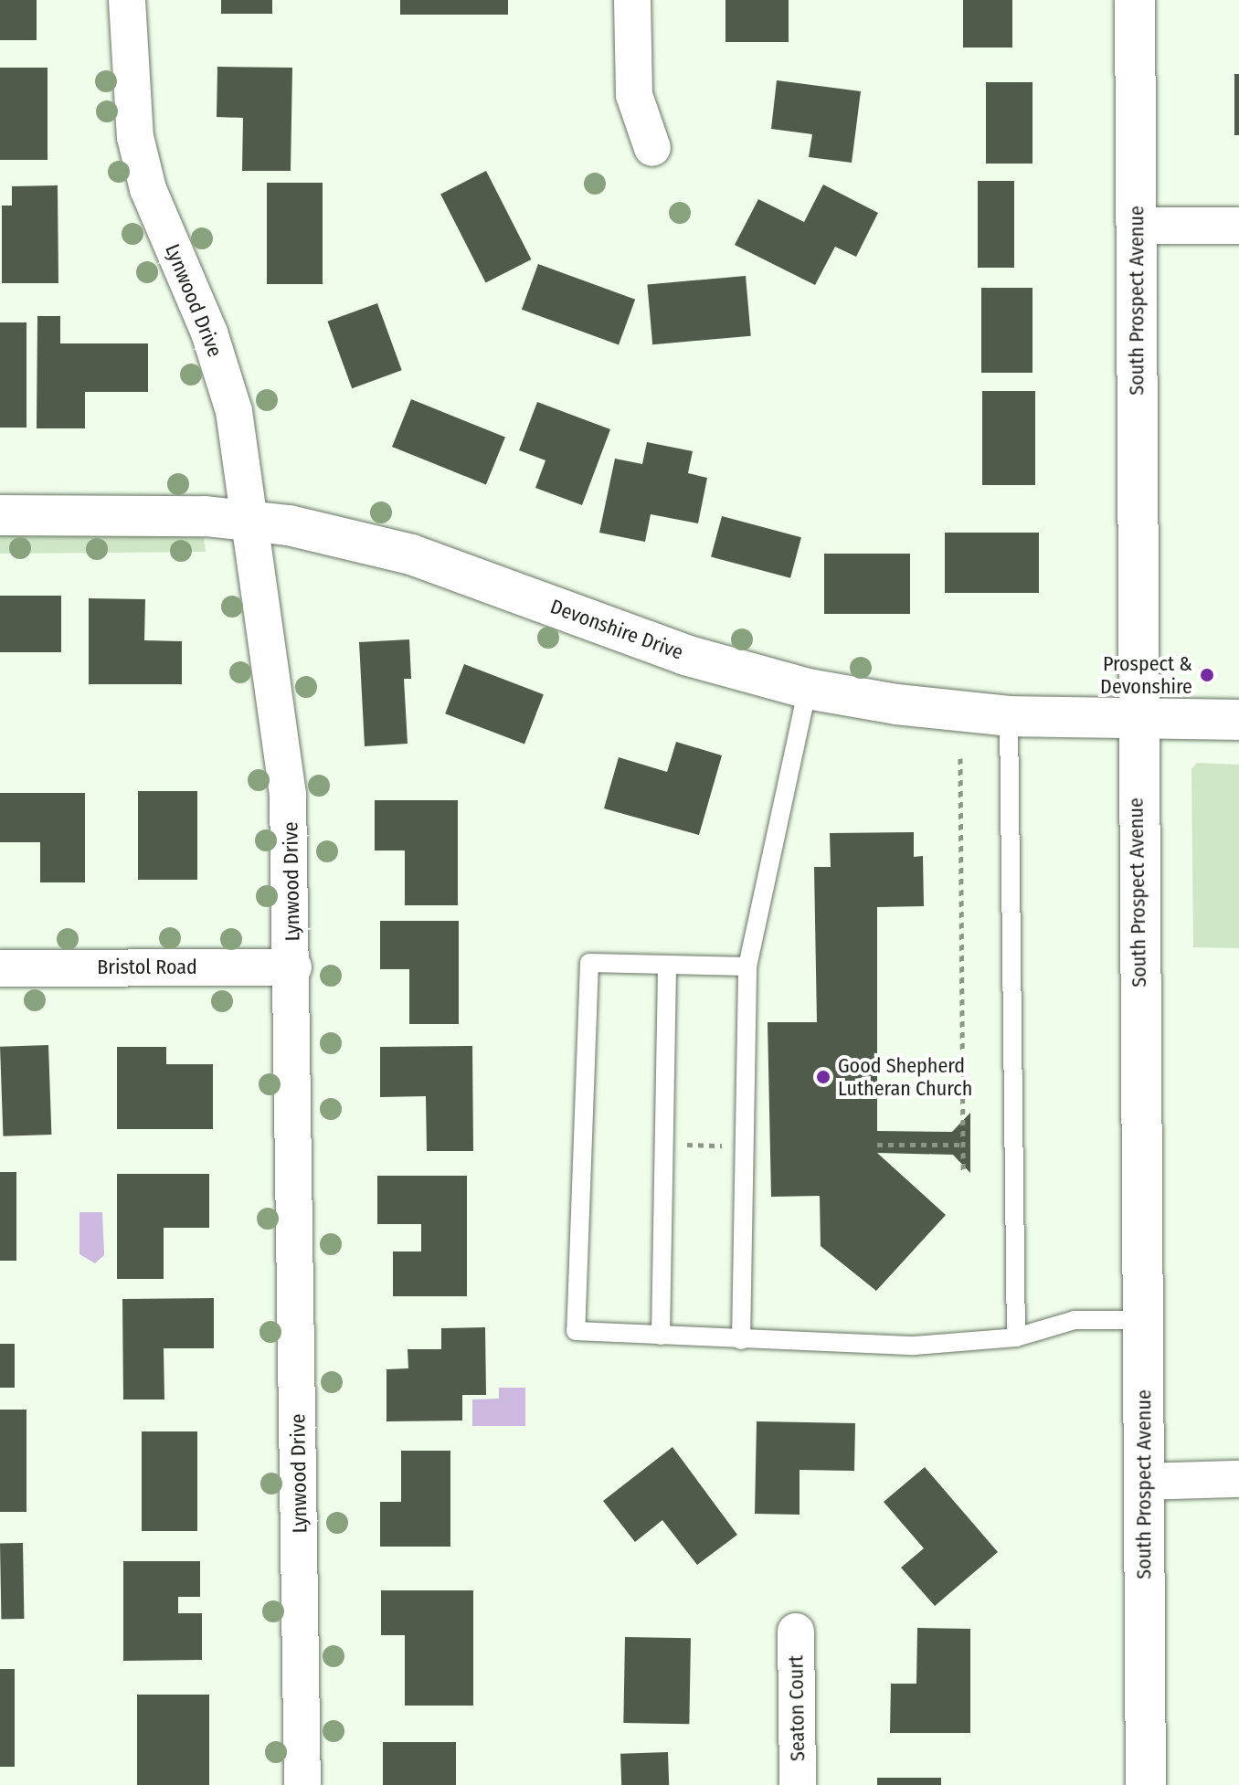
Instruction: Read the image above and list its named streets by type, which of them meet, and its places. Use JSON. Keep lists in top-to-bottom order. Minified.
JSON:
{"streets":{"main road":["South Prospect Avenue","Devonshire Drive"],"street":["Lynwood Drive","Bristol Road","Seaton Court"]},"crossings":[["Lynwood Drive","Devonshire Drive"],["Lynwood Drive","Bristol Road"],["South Prospect Avenue","Devonshire Drive"]],"places":["Prospect & Devonshire","Good Shepherd Lutheran Church"]}
